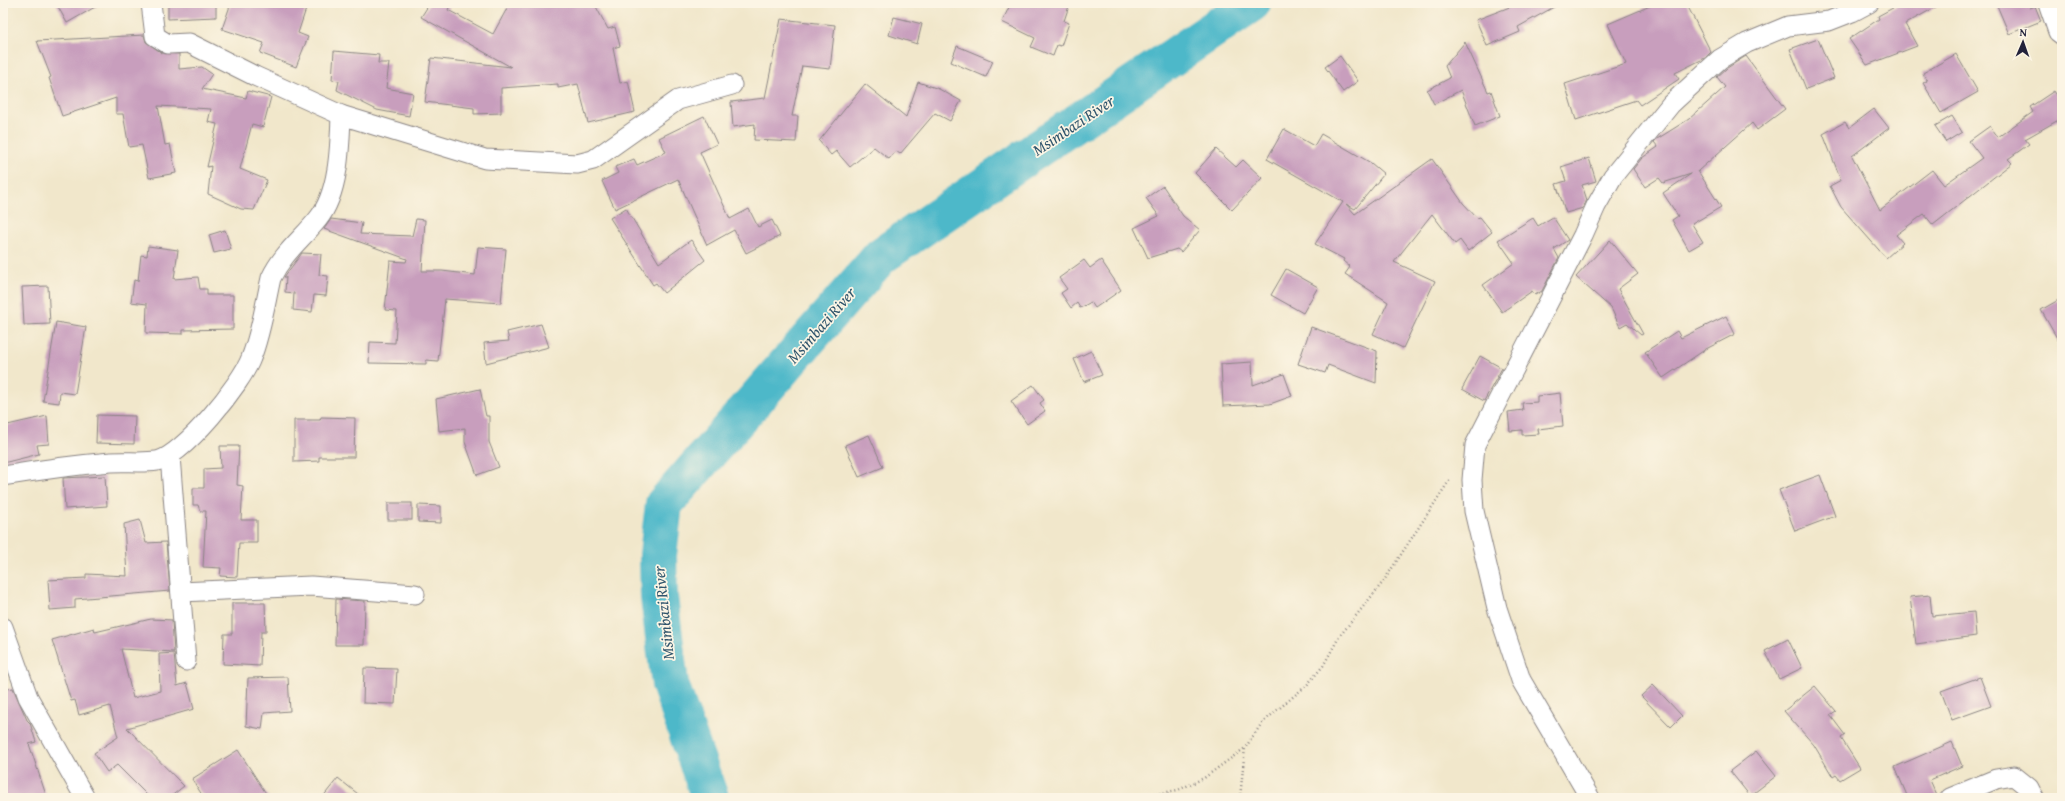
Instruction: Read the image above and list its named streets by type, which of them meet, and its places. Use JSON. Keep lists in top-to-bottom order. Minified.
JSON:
{"water":["Msimbazi River"],"north":"top"}
